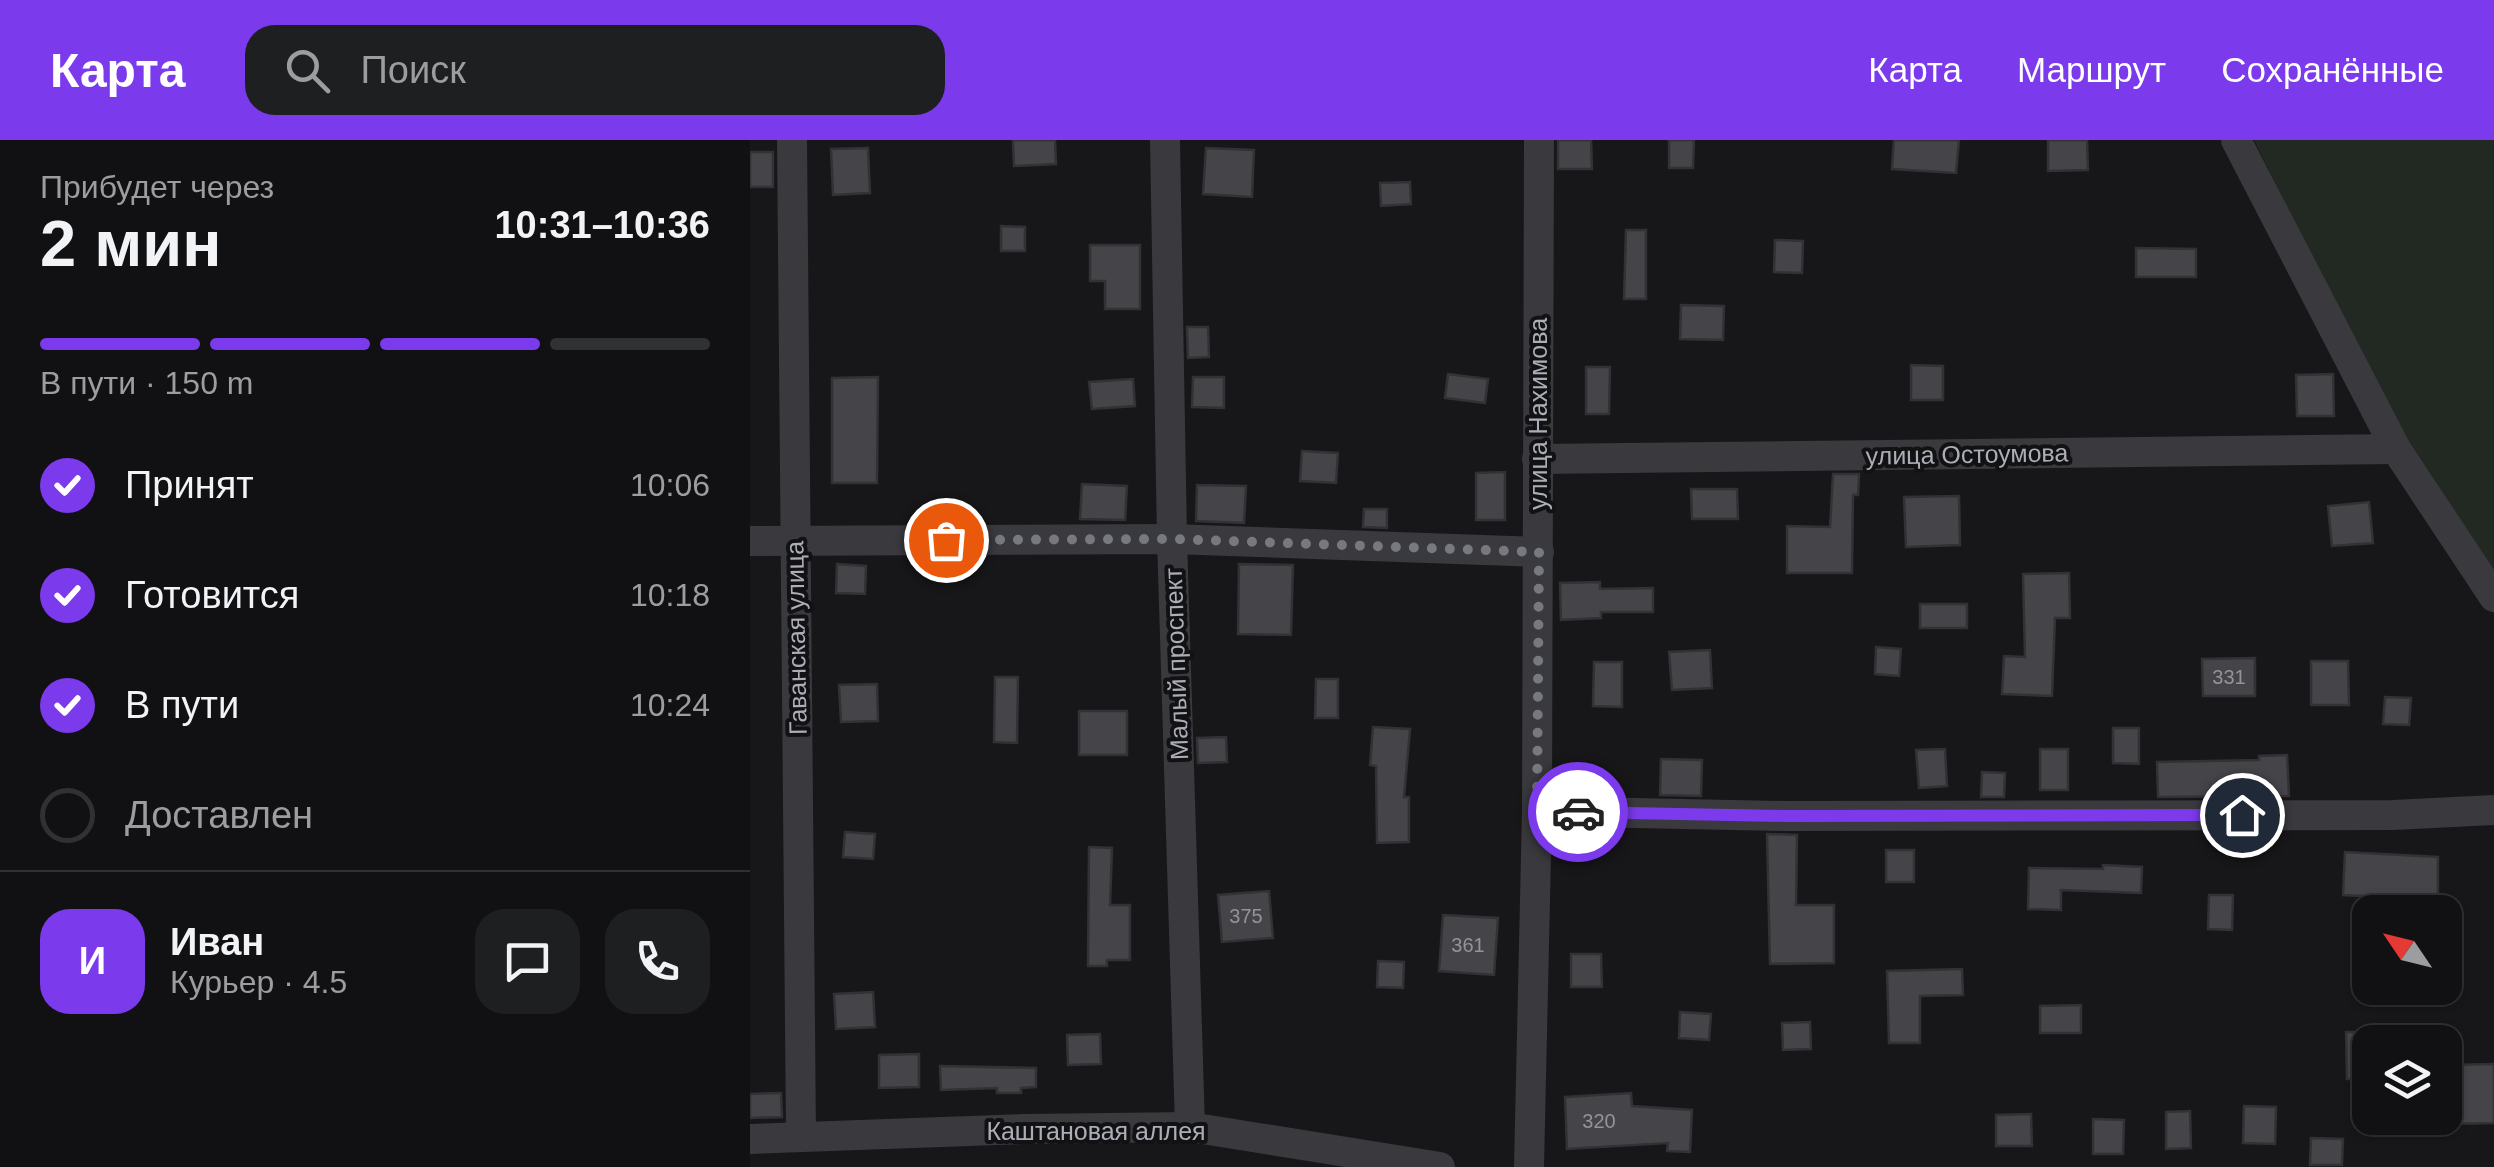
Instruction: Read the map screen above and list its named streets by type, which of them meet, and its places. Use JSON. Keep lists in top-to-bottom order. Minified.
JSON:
{"streets":{"street":["улица Нахимова","улица Остоумова","Гаванская улица","Малый проспект","Каштановая аллея"]},"crossings":[["улица Нахимова","улица Остоумова"],["Гаванская улица","Каштановая аллея"],["Малый проспект","Каштановая аллея"]],"house_numbers":["331","375","361","320"],"north":"top left","page":{"header":"Карта","search":"Поиск","nav":["Карта","Маршрут","Сохранённые"],"heading":["2 мин","Прибудет через","10:31–10:36"],"panel":["Иван","Курьер · 4.5"],"bar":"В пути · 150 m","list":[["Принят","10:06"],["Готовится","10:18"],["В пути","10:24"],"Доставлен"],"round":"И"}}
